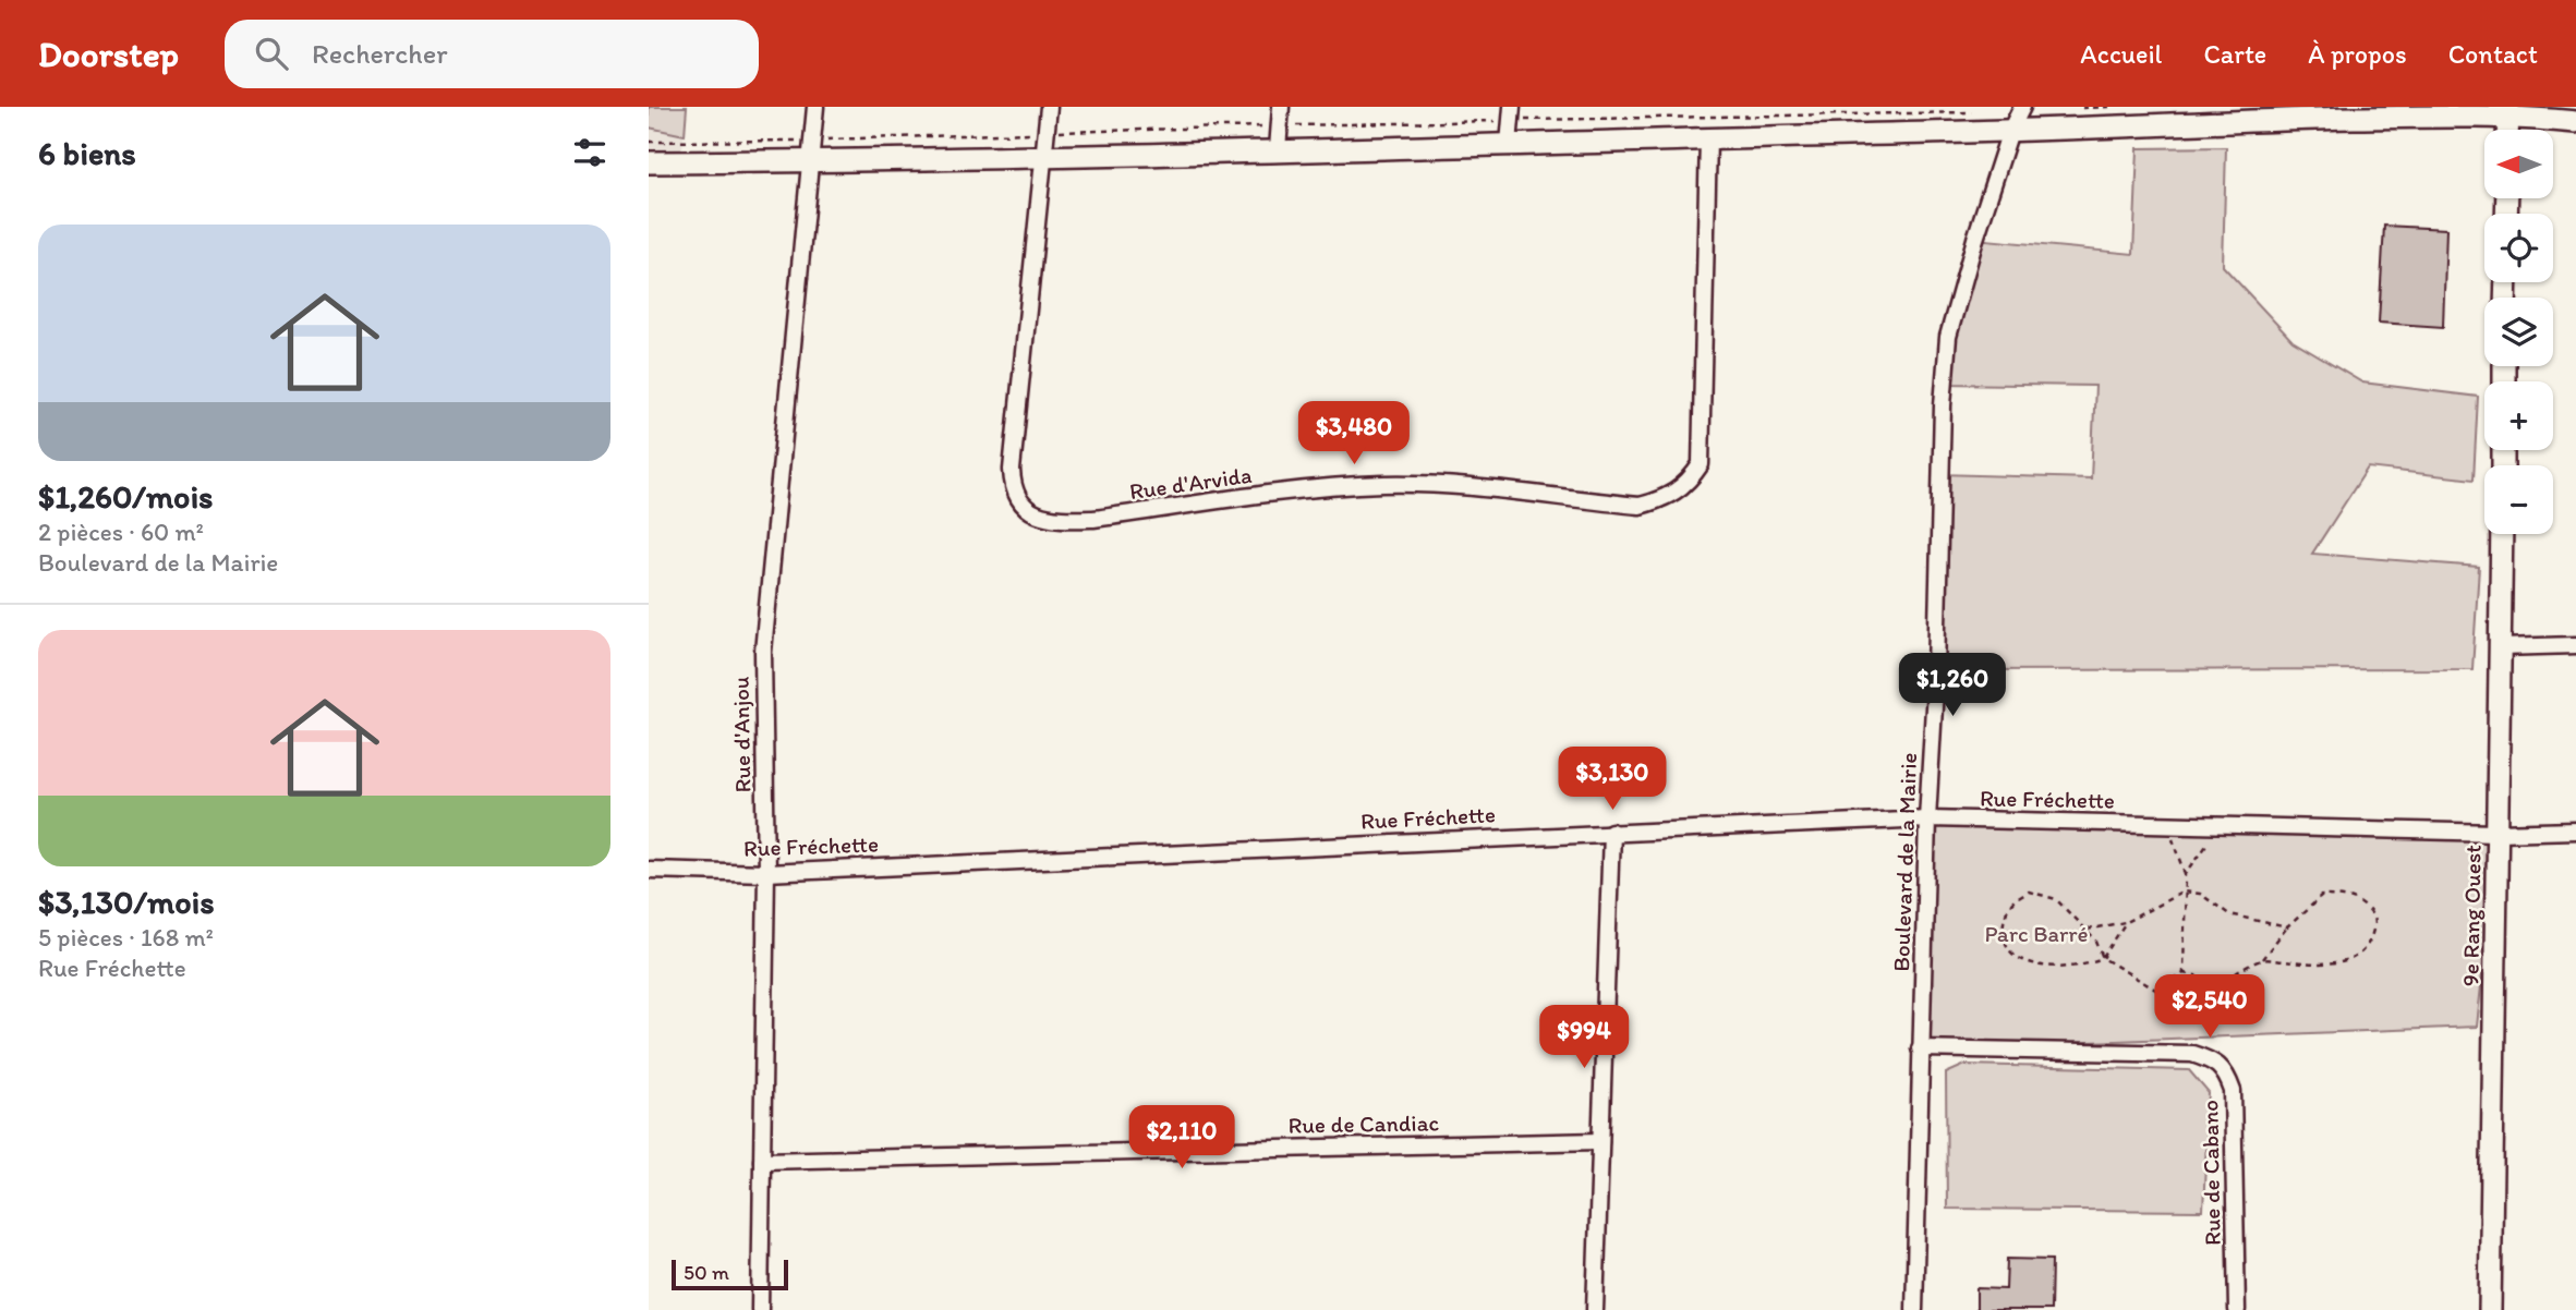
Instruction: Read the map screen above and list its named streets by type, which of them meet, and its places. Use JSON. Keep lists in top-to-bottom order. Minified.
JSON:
{"streets":{"street":["Rue d'Arvida","Rue d'Anjou","Rue Fréchette","Boulevard de la Mairie","9e Rang Ouest","Rue de Candiac","Rue de Cabano"]},"crossings":[["Rue d'Anjou","Rue Fréchette"],["Rue d'Anjou","Rue de Candiac"],["Rue Fréchette","Boulevard de la Mairie"],["Rue Fréchette","9e Rang Ouest"],["Boulevard de la Mairie","Rue de Cabano"]],"parks":["Parc Barré"],"scale_bar":"50 m","north":"left","page":{"header":"Doorstep","search":"Rechercher","nav":["Accueil","Carte","À propos","Contact"],"heading":"6 biens","map_buttons":["+","−"],"list":[{"name":"$1,260/mois","note":"2 pièces · 60 m² · Boulevard de la Mairie"},{"name":"$3,130/mois","note":"5 pièces · 168 m² · Rue Fréchette"}],"price":["$3,480","$1,260","$3,130","$2,540","$994","$2,110"],"scale":"50 m"}}
